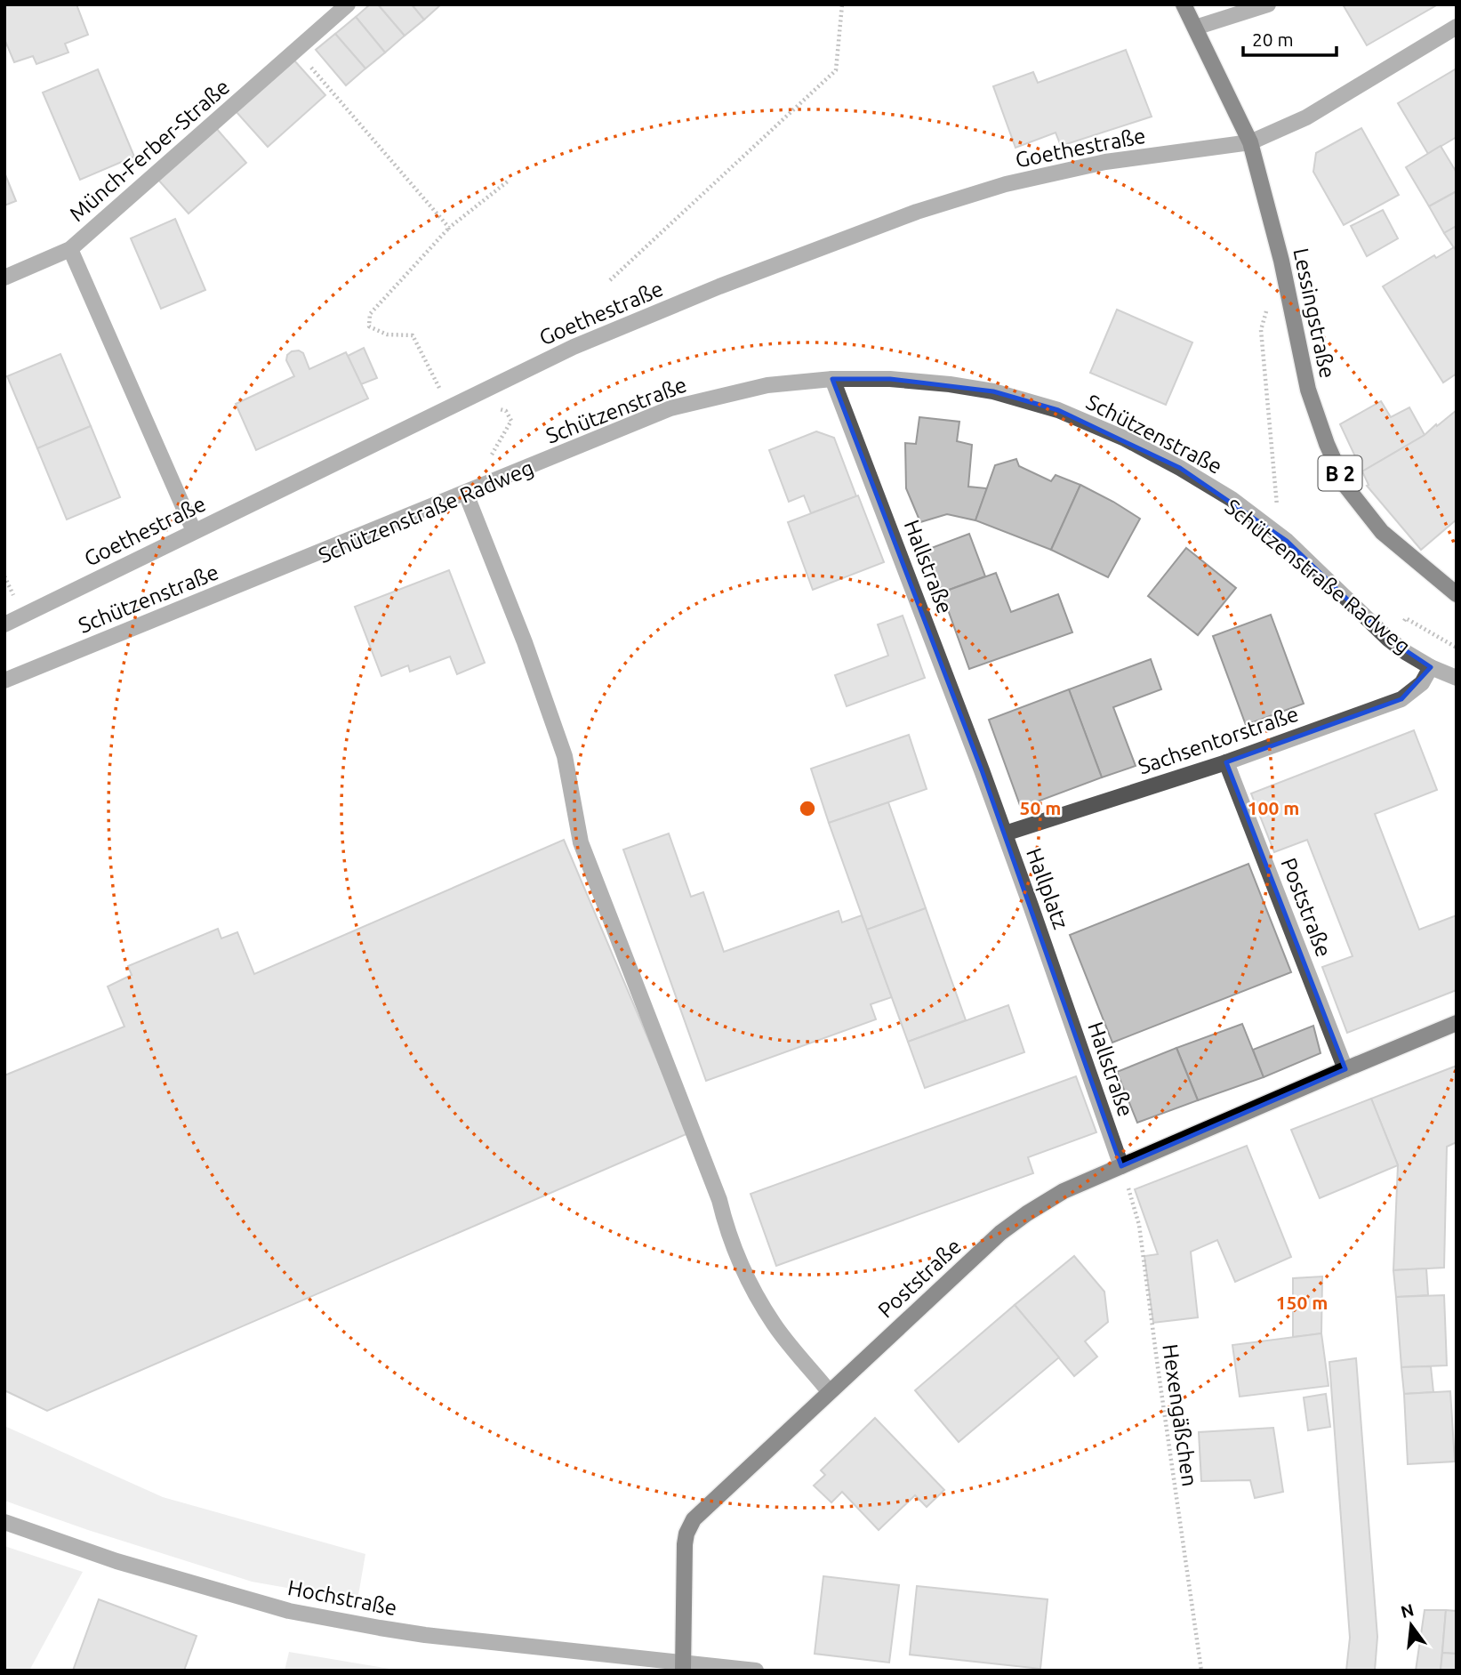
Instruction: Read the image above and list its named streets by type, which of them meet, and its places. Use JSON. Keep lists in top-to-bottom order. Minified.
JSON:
{"streets":{"main road":["Lessingstraße","B 2","Poststraße"],"street":["Goethestraße","Münch-Ferber-Straße","Schützenstraße","Hallstraße","Sachsentorstraße","Hallplatz","Hochstraße"],"path":["Hexengäßchen"]},"crossings":[["Goethestraße","Münch-Ferber-Straße"],["Goethestraße","Lessingstraße"],["Schützenstraße","Hallstraße"],["Schützenstraße","Sachsentorstraße"],["Hallstraße","Hallplatz"],["Hallstraße","Poststraße"],["Hallstraße","Hexengäßchen"],["Sachsentorstraße","Hallplatz"],["Sachsentorstraße","Poststraße"],["Poststraße","Hexengäßchen"],["Poststraße","Hochstraße"]],"scale_bar":"20 m","north":"top","rings":["50 m","100 m","150 m"]}
